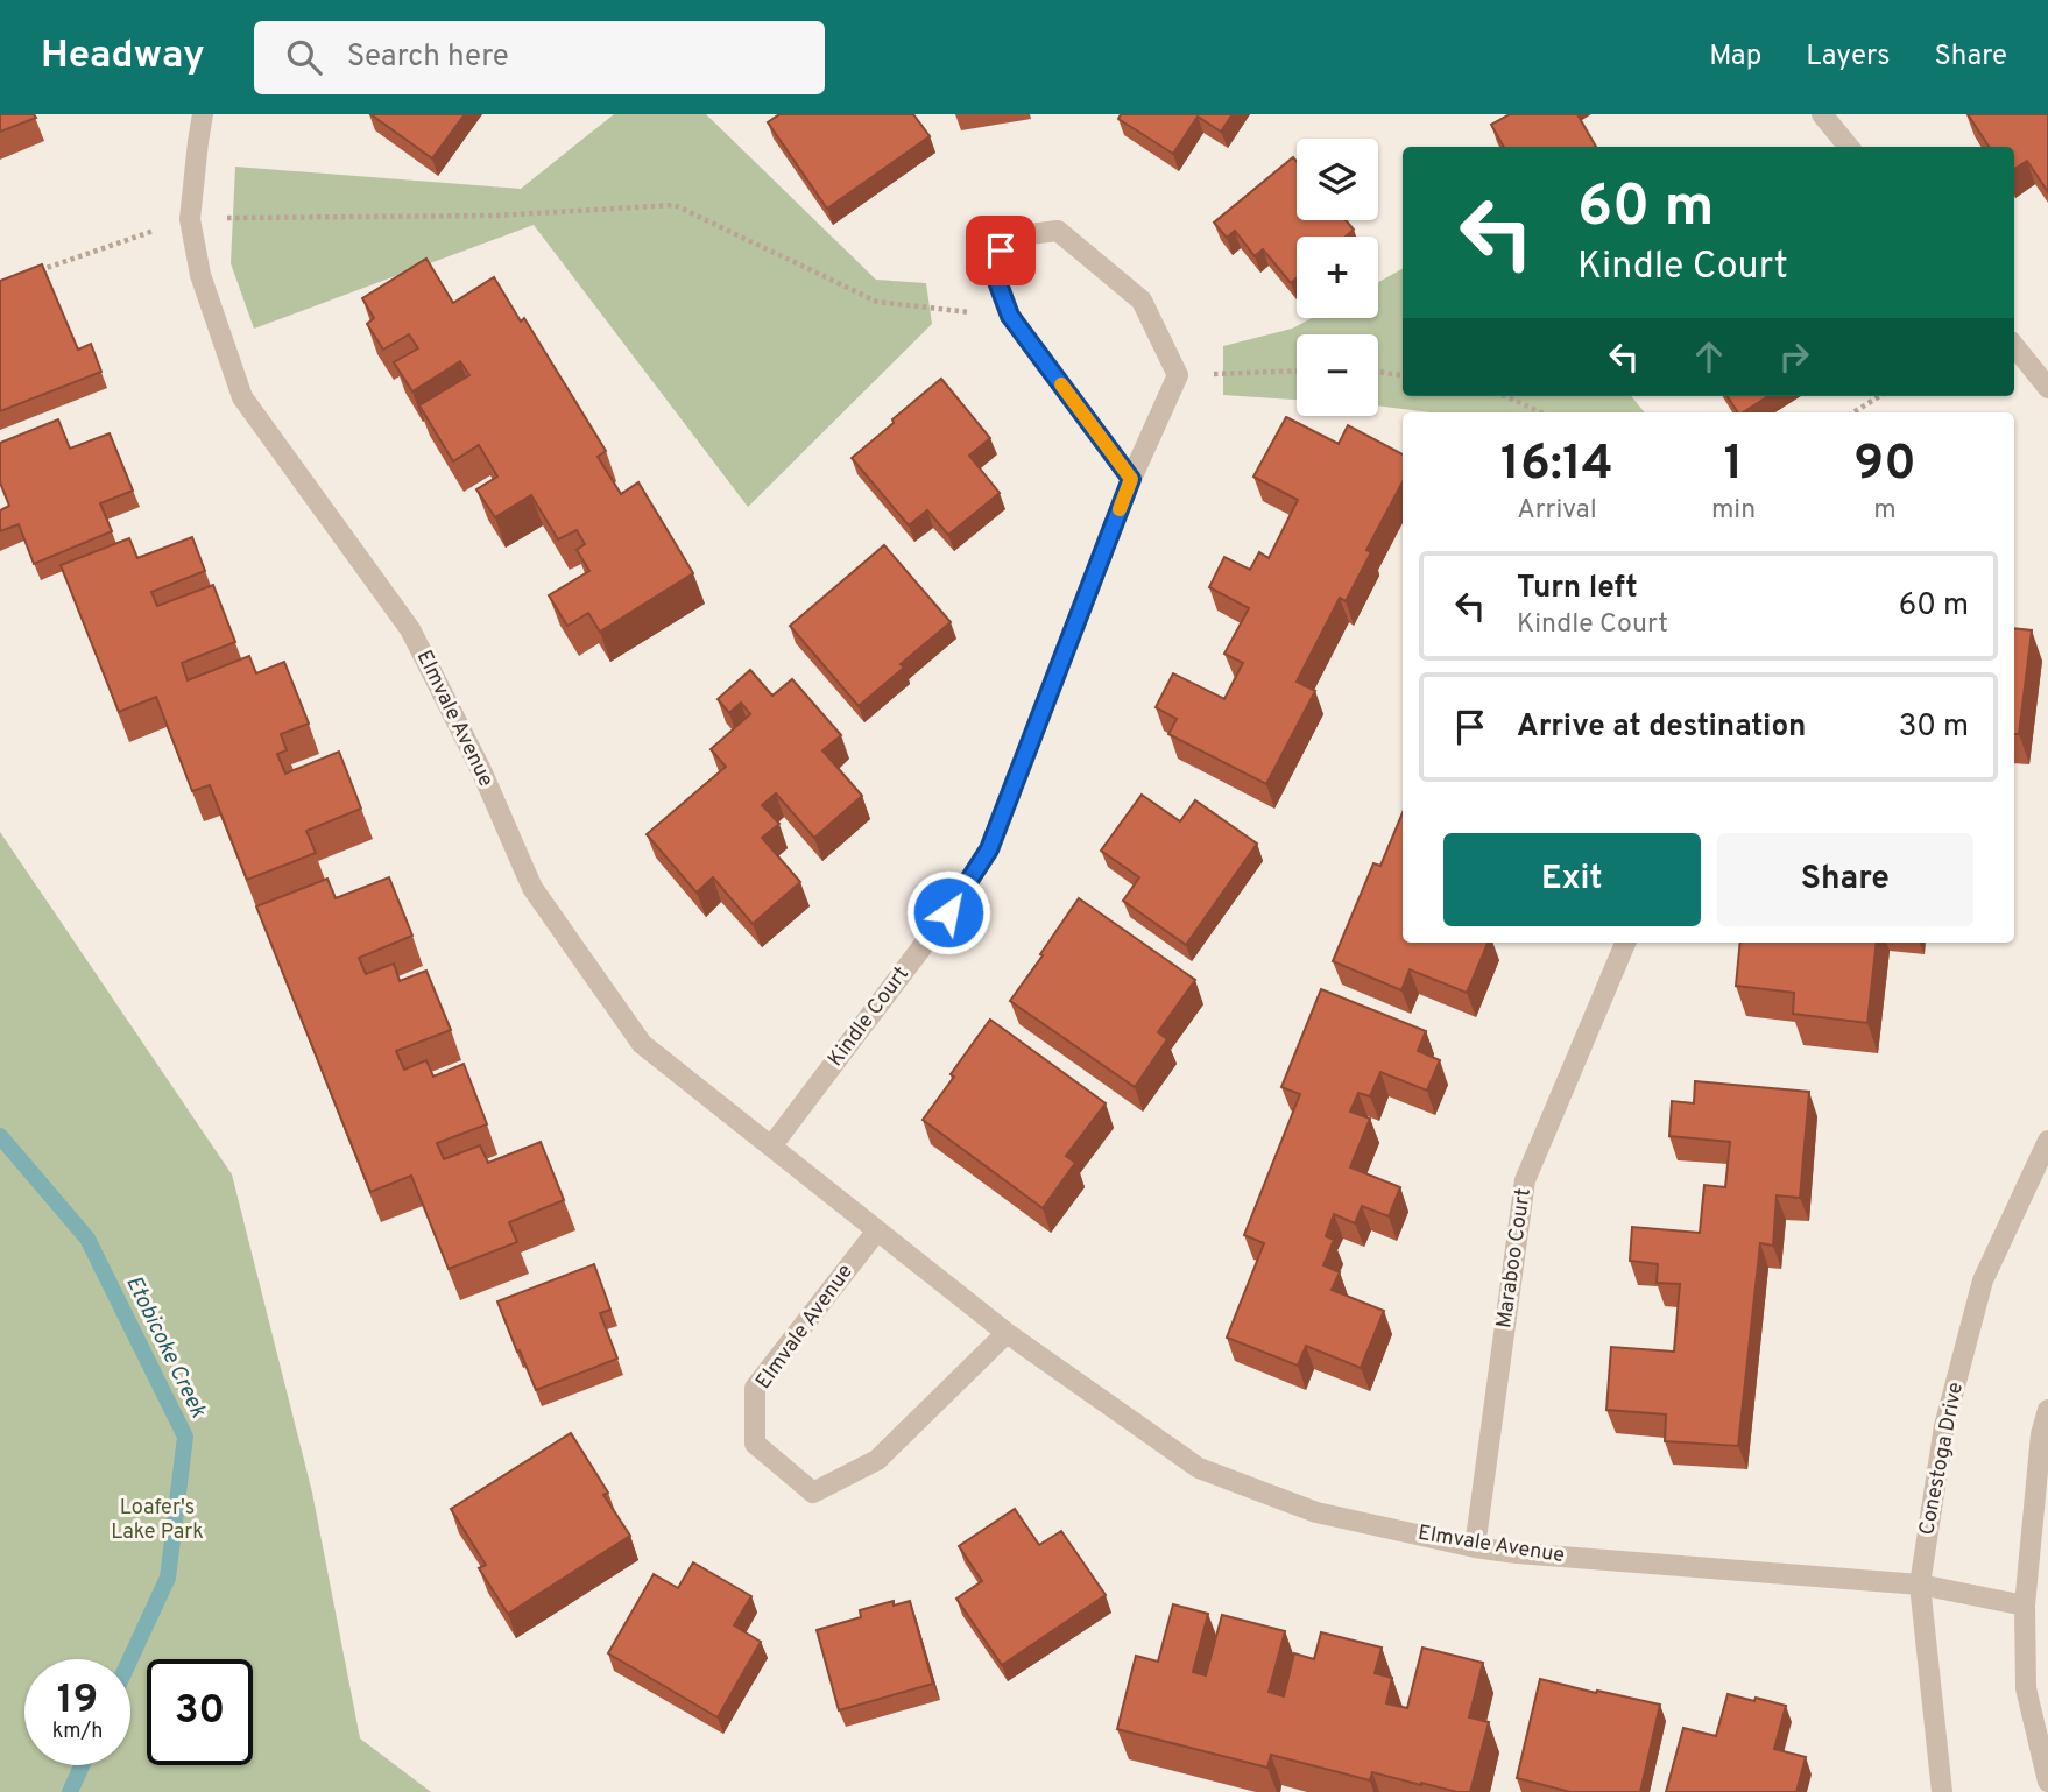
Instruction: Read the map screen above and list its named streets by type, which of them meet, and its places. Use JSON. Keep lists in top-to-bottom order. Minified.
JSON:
{"streets":{"street":["Elmvale Avenue","Kindle Court","Maraboo Court","Conestoga Drive"]},"crossings":[["Elmvale Avenue","Kindle Court"],["Elmvale Avenue","Maraboo Court"],["Elmvale Avenue","Conestoga Drive"]],"water":["Etobicoke Creek"],"parks":["Loafer's Lake Park"],"page":{"header":"Headway","search":"Search here","nav":["Map","Layers","Share"],"map_buttons":["+","−"],"turn":["60 m","Kindle Court"],"eta":["16:14","Arrival","1","min","90","m"],"list":[{"name":"Turn left","note":"Kindle Court","value":"60 m"},{"name":"Arrive at destination","value":"30 m"}],"buttons":["Exit","Share"],"speed":"19 km/h","limit":"30"}}
